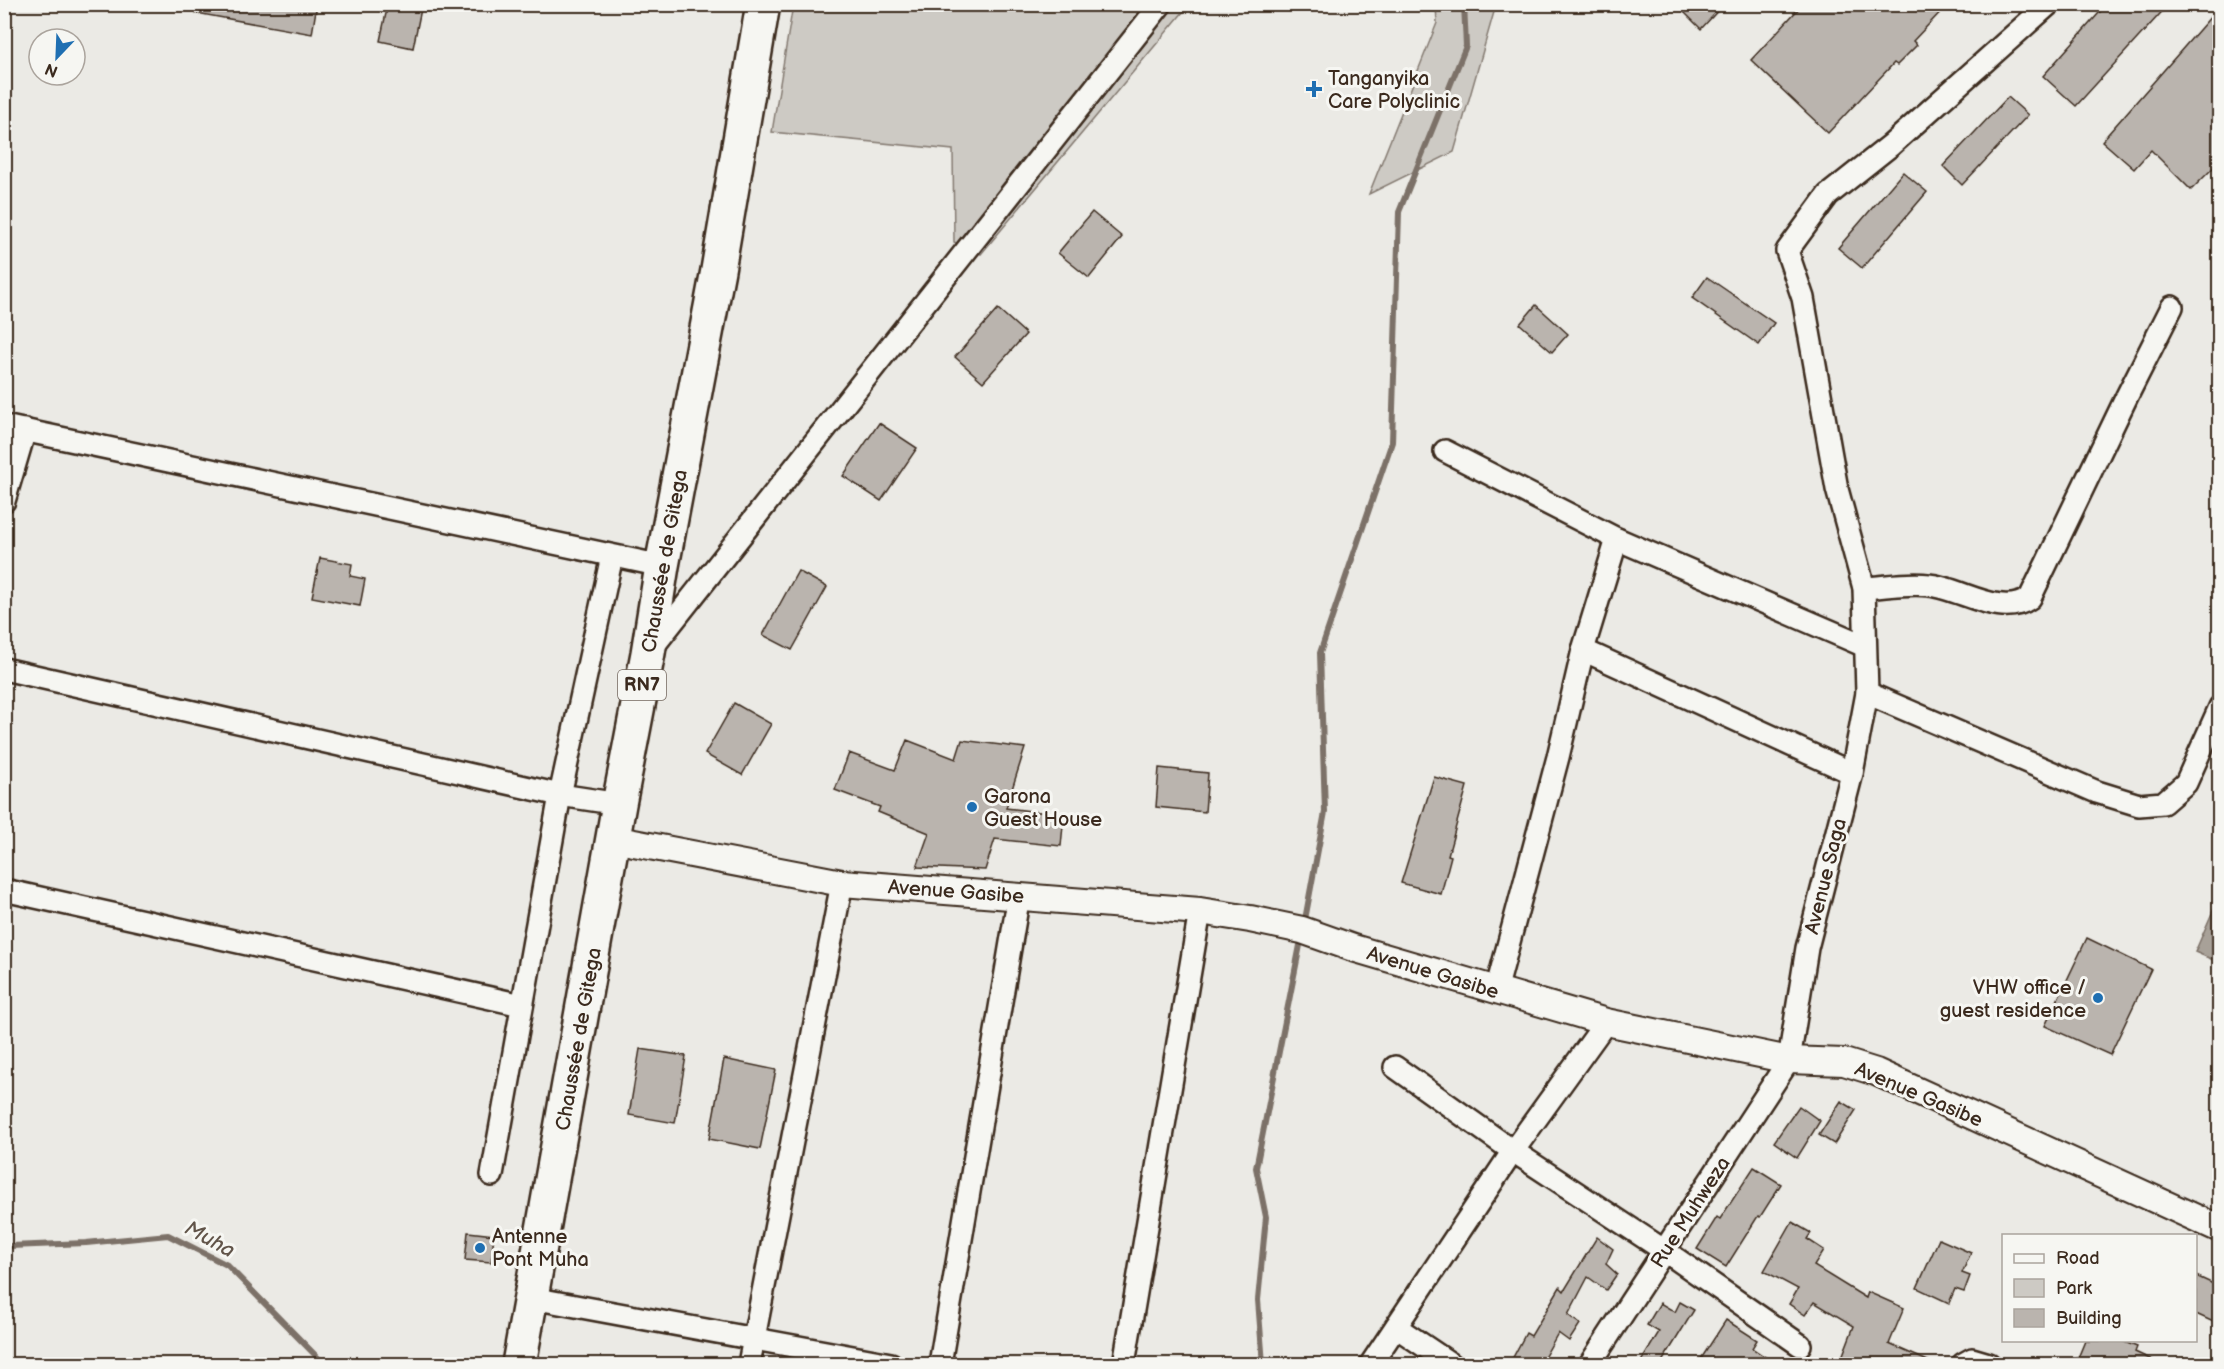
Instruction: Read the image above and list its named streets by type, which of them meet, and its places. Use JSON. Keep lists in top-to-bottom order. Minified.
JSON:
{"streets":{"main road":["Chaussée de Gitega","RN7"],"street":["Avenue Saga","Avenue Gasibe","Rue Muhweza"]},"crossings":[["Chaussée de Gitega","Avenue Gasibe"],["Avenue Saga","Avenue Gasibe"],["Avenue Saga","Rue Muhweza"],["Avenue Gasibe","Rue Muhweza"]],"water":["Muha"],"places":{"health":["Tanganyika Care Polyclinic"],"other":["Garona Guest House","VHW office / guest residence","Antenne Pont Muha"]},"legend":["Road","Park","Building"],"north":"bottom left"}
